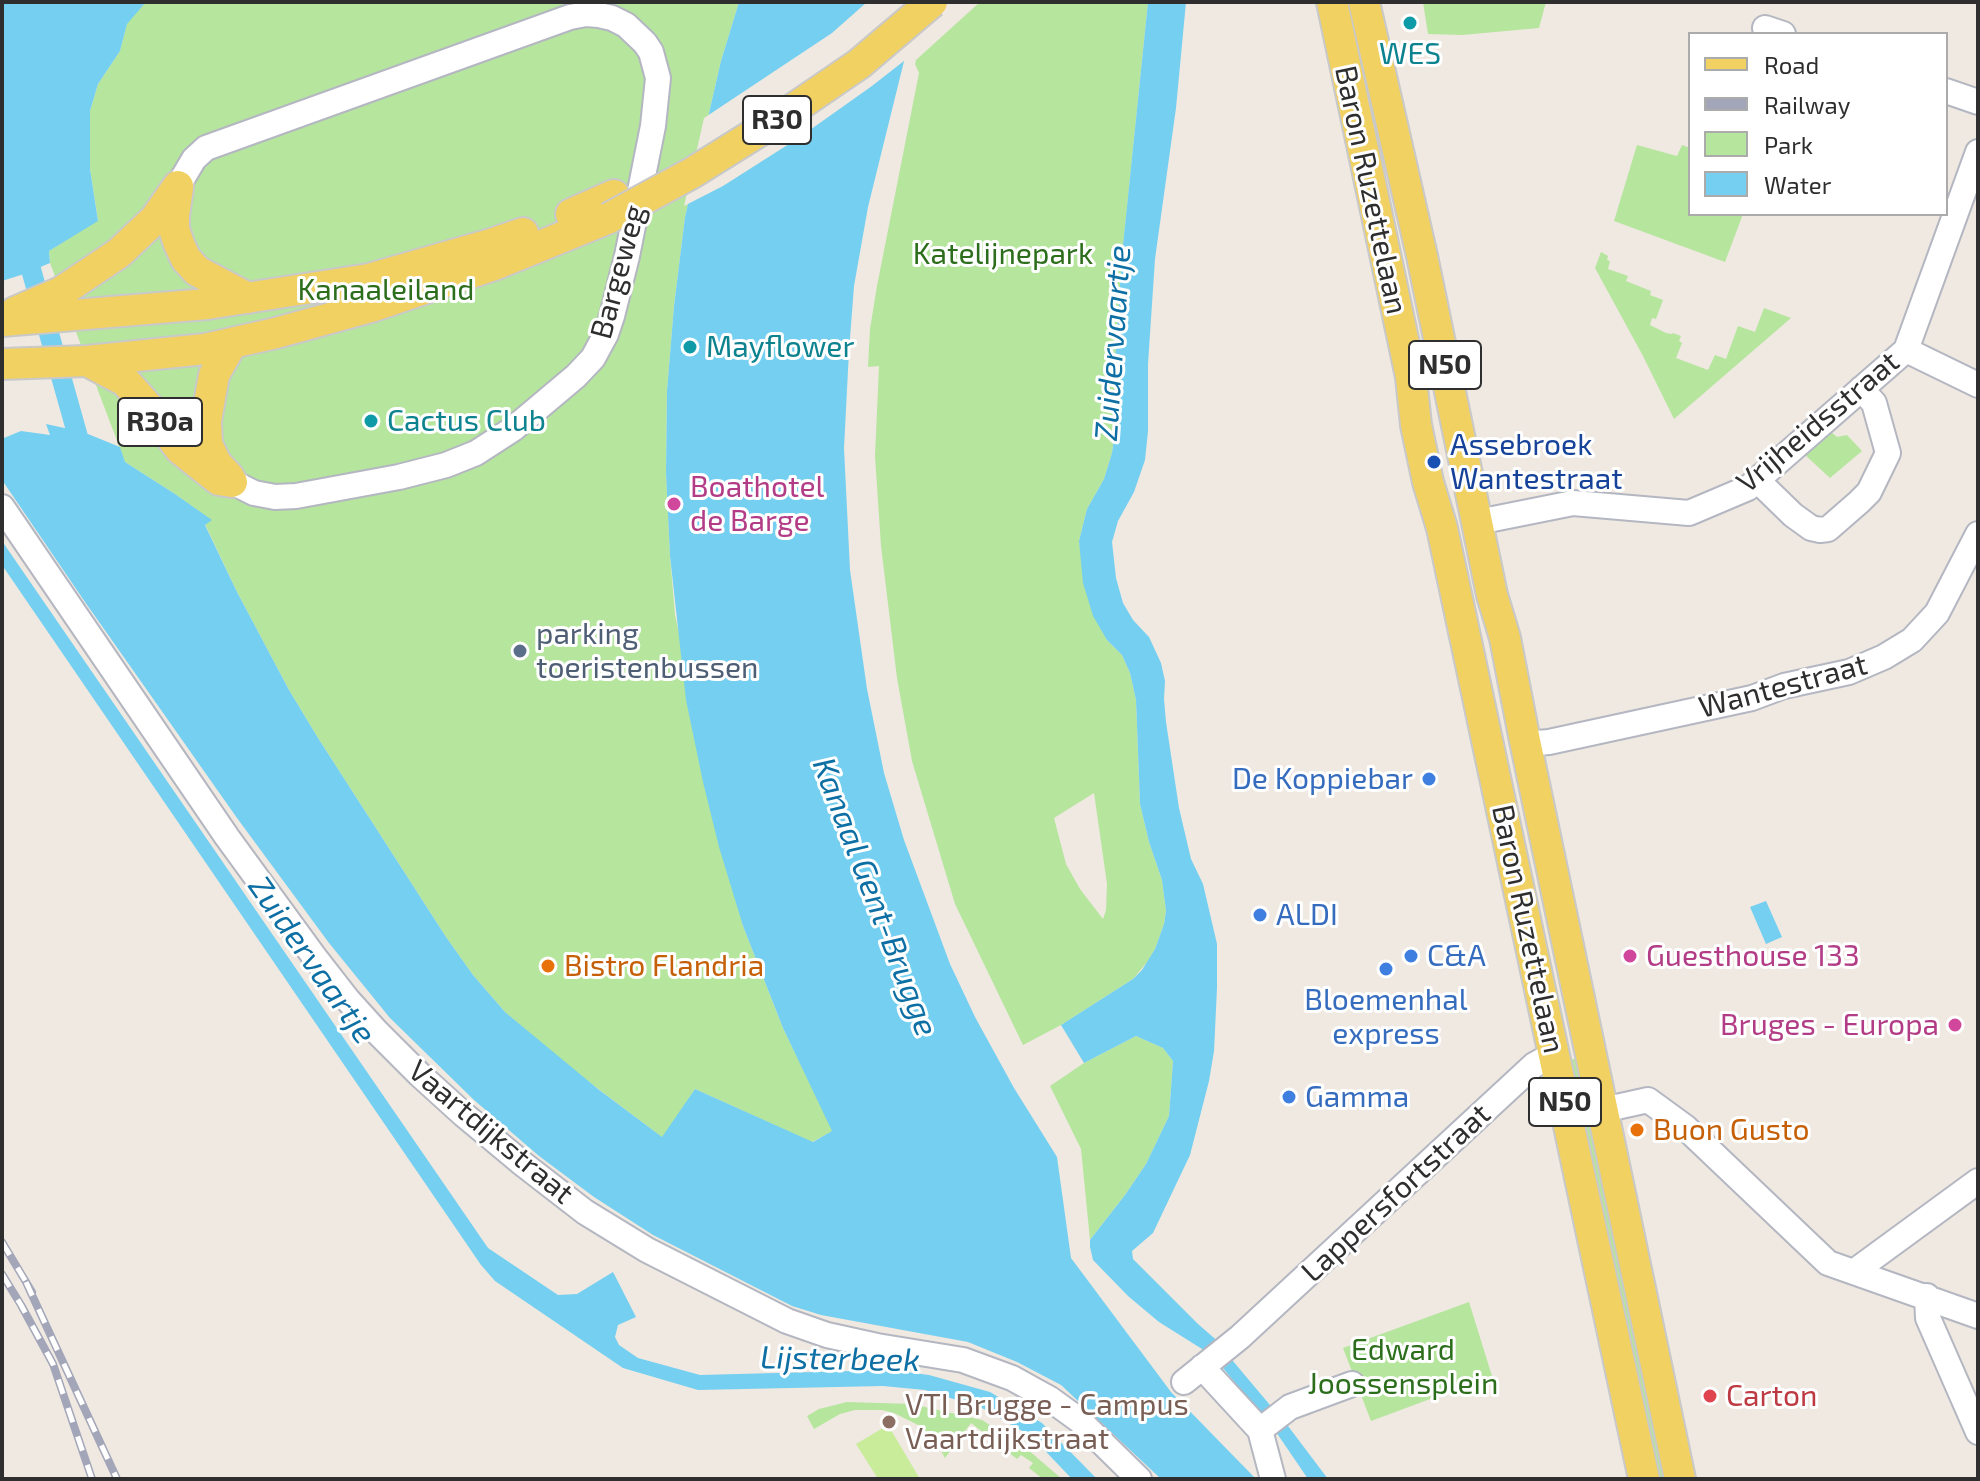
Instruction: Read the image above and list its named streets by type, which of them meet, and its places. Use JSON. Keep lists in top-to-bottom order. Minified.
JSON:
{"streets":{"main road":["R30","Baron Ruzettelaan","N50","R30a"],"street":["Bargeweg","Vrijheidsstraat","Wantestraat","Vaartdijkstraat","Lappersfortstraat"]},"crossings":[["R30","R30a"],["Baron Ruzettelaan","Vrijheidsstraat"],["Baron Ruzettelaan","Wantestraat"],["Baron Ruzettelaan","Lappersfortstraat"],["Bargeweg","R30a"]],"water":["Zuidervaartje","Kanaal Gent-Brugge","Lijsterbeek"],"parks":["Katelijnepark","Kanaaleiland","Edward Joossensplein"],"places":["WES","Mayflower","Cactus Club","Assebroek Wantestraat","Boathotel de Barge","parking toeristenbussen","De Koppiebar","ALDI","C&A","Guesthouse 133","Bistro Flandria","Bloemenhal express","Bruges - Europa","Gamma","Buon Gusto","Carton","VTI Brugge - Campus Vaartdijkstraat"],"legend":["Road","Railway","Park","Water"]}
